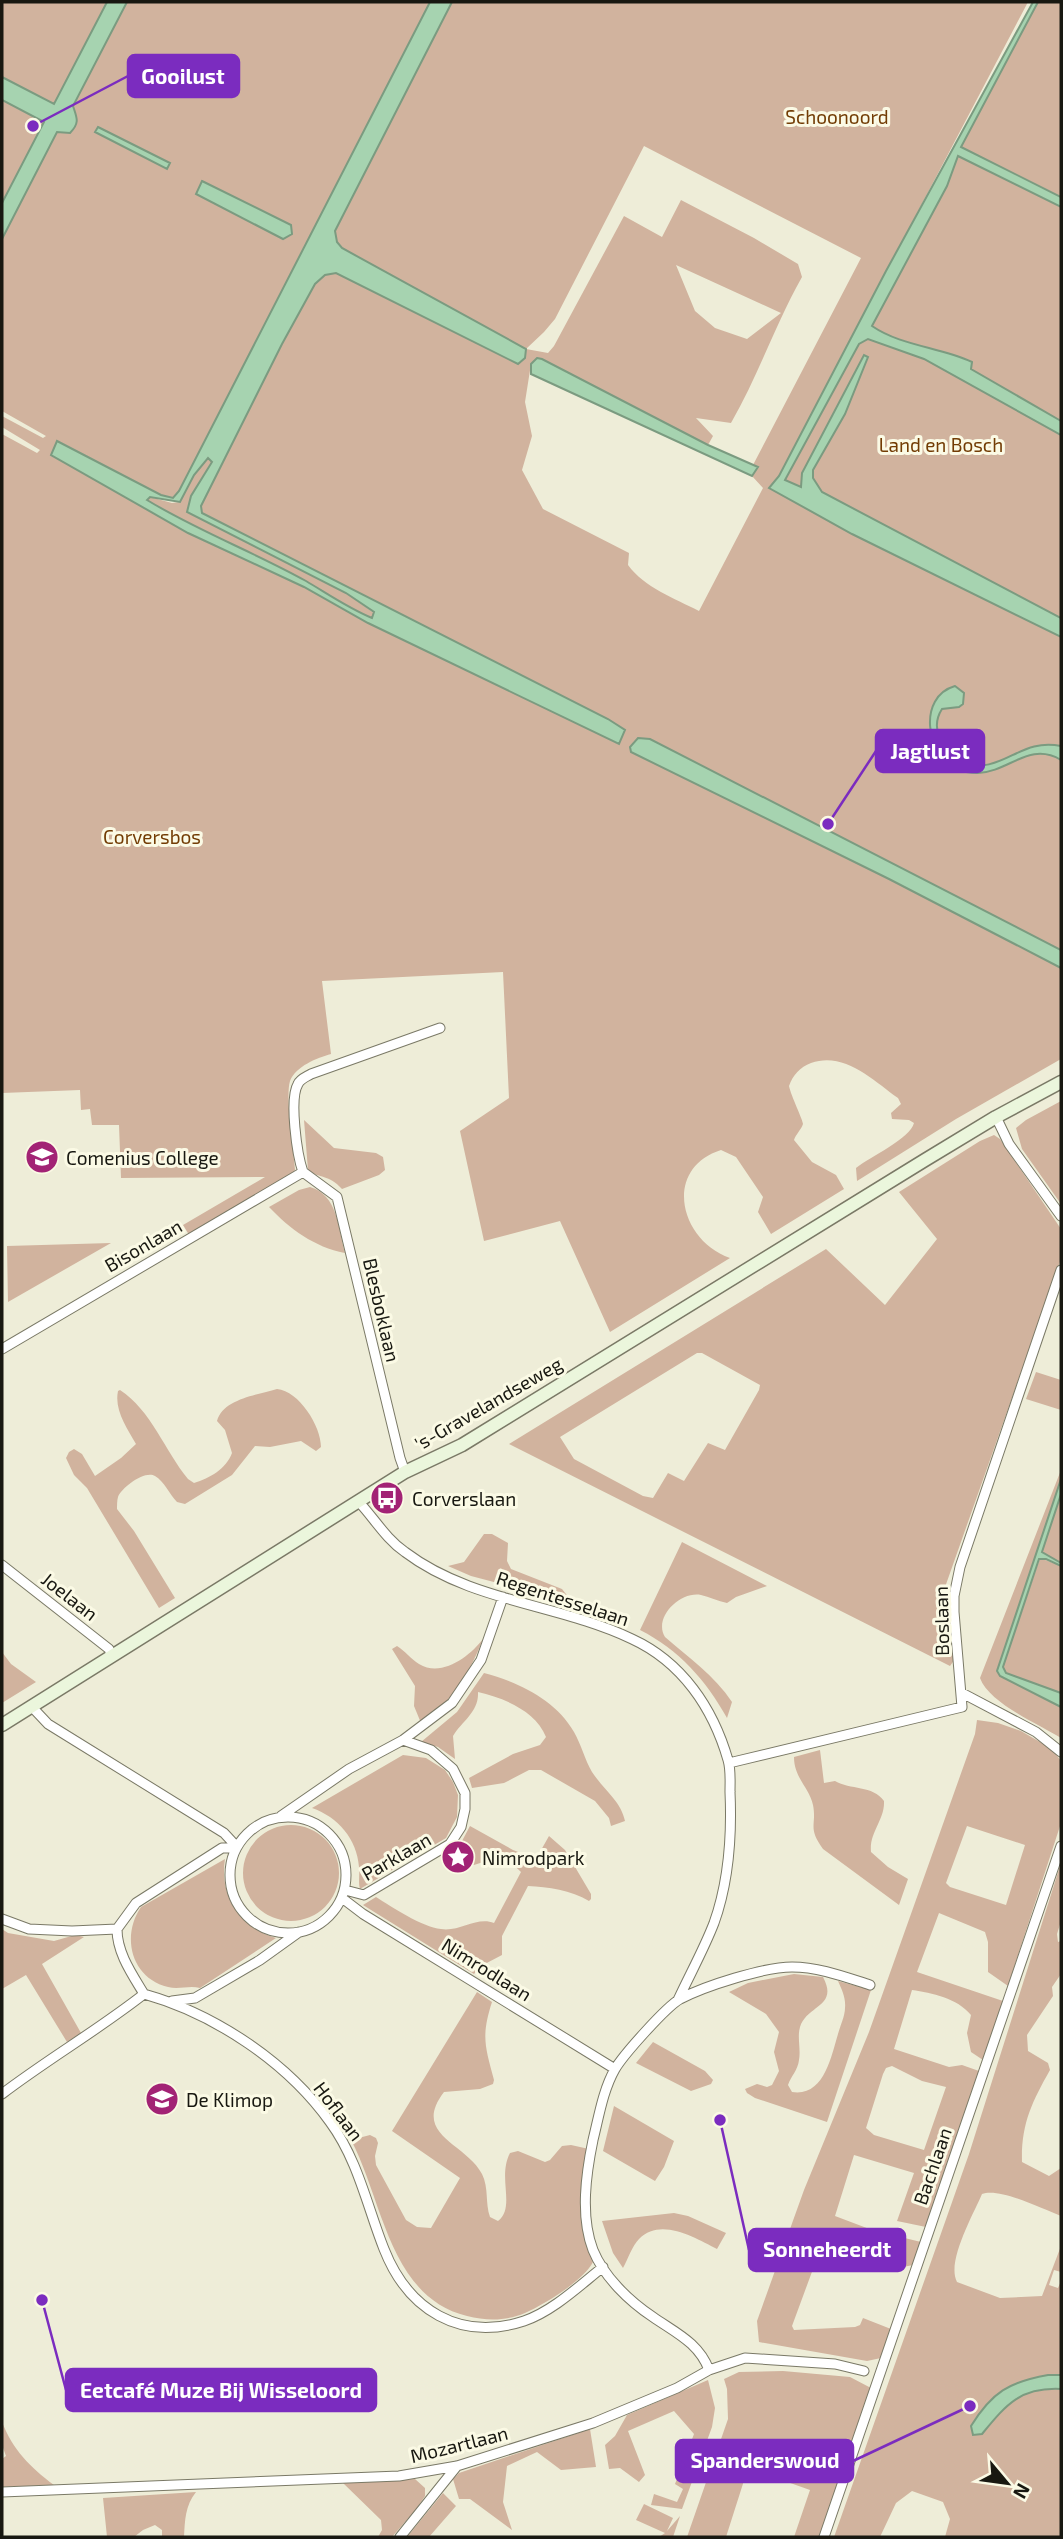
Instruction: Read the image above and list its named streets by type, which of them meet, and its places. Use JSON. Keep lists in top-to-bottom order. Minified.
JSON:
{"streets":{"street":["Bisonlaan","Blesboklaan","'s-Gravelandseweg","Joelaan","Regentesselaan","Boslaan","Parklaan","Nimrodlaan","Hoflaan","Bachlaan","Mozartlaan"]},"crossings":[["Bisonlaan","Blesboklaan"],["Blesboklaan","'s-Gravelandseweg"],["'s-Gravelandseweg","Joelaan"],["'s-Gravelandseweg","Regentesselaan"],["Parklaan","Nimrodlaan"]],"parks":["Schoonoord","Land en Bosch","Corversbos"],"places":{"other":["Gooilust","Jagtlust","Sonneheerdt","Eetcafé Muze Bij Wisseloord","Spanderswoud"],"school or university":["Comenius College","De Klimop"],"bus stop":["Corverslaan"],"place":["Nimrodpark"]},"north":"bottom right"}
